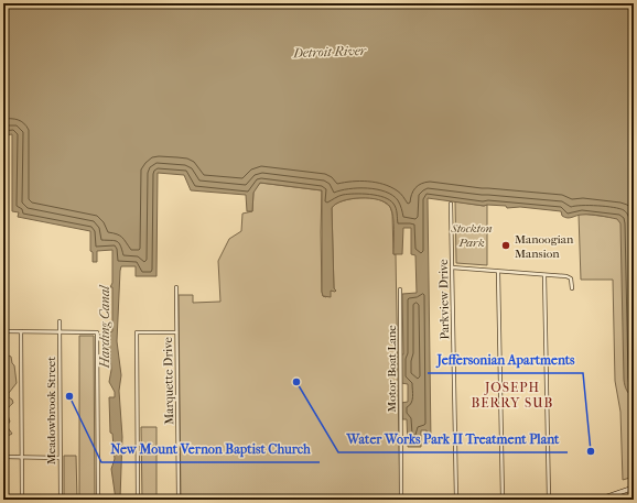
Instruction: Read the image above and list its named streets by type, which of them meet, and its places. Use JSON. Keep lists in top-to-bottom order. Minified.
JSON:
{"streets":{"street":["Parkview Drive","Motor Boat Lane","Marquette Drive","Meadowbrook Street"]},"districts":["JOSEPH BERRY SUB"],"water":["Detroit River","Harding Canal"],"parks":["Stockton Park"],"places":["Manoogian Mansion","Water Works Park II Treatment Plant","New Mount Vernon Baptist Church","Jeffersonian Apartments"]}
